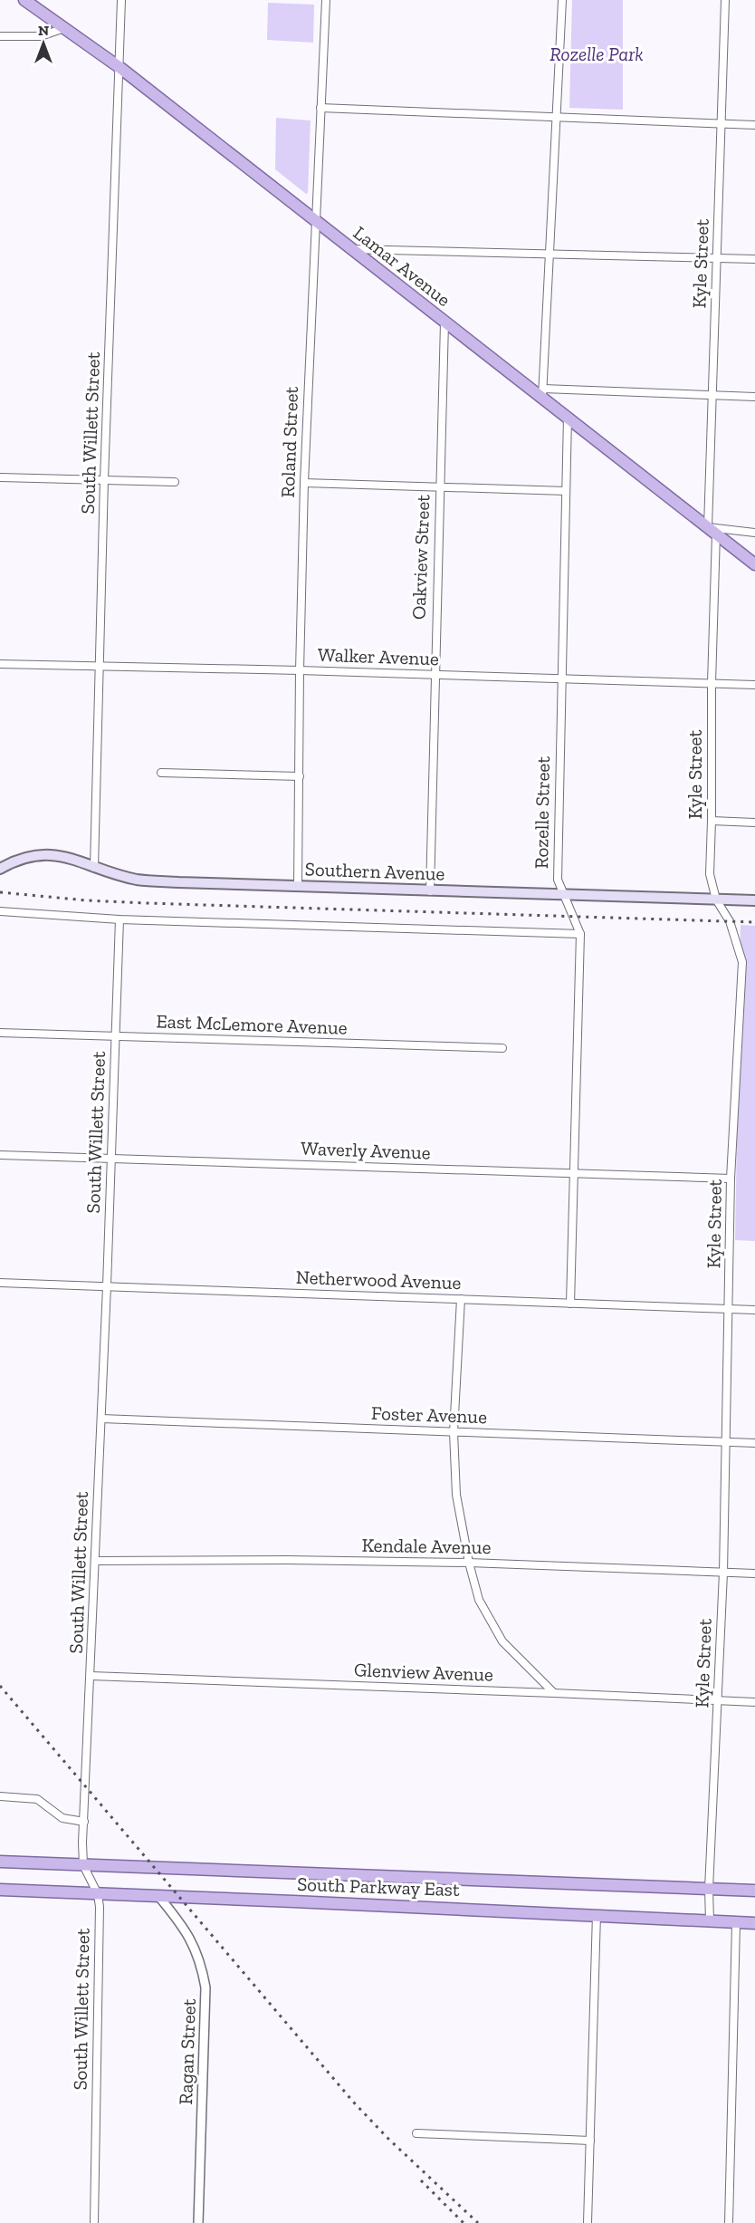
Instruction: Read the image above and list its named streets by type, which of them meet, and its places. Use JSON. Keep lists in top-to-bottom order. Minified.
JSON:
{"streets":{"main road":["Lamar Avenue","Southern Avenue","South Parkway East"],"street":["Kyle Street","South Willett Street","Roland Street","Oakview Street","Walker Avenue","Rozelle Street","East McLemore Avenue","Waverly Avenue","Netherwood Avenue","Foster Avenue","Kendale Avenue","Glenview Avenue","Ragan Street"]},"crossings":[["Kyle Street","Lamar Avenue"],["Kyle Street","Walker Avenue"],["Kyle Street","Southern Avenue"],["Kyle Street","Waverly Avenue"],["Kyle Street","Netherwood Avenue"],["Kyle Street","Foster Avenue"],["Kyle Street","Kendale Avenue"],["Kyle Street","Glenview Avenue"],["Kyle Street","South Parkway East"],["Lamar Avenue","South Willett Street"],["Lamar Avenue","Roland Street"],["Lamar Avenue","Oakview Street"],["Lamar Avenue","Rozelle Street"],["South Willett Street","Walker Avenue"],["South Willett Street","Southern Avenue"],["South Willett Street","East McLemore Avenue"],["South Willett Street","Waverly Avenue"],["South Willett Street","Netherwood Avenue"],["South Willett Street","Foster Avenue"],["South Willett Street","Kendale Avenue"],["South Willett Street","Glenview Avenue"],["South Willett Street","South Parkway East"],["Roland Street","Walker Avenue"],["Roland Street","Southern Avenue"],["Oakview Street","Walker Avenue"],["Oakview Street","Southern Avenue"],["Walker Avenue","Rozelle Street"],["Rozelle Street","Southern Avenue"],["Rozelle Street","Waverly Avenue"],["Rozelle Street","Netherwood Avenue"],["South Parkway East","Ragan Street"]],"parks":["Rozelle Park"],"north":"top"}
